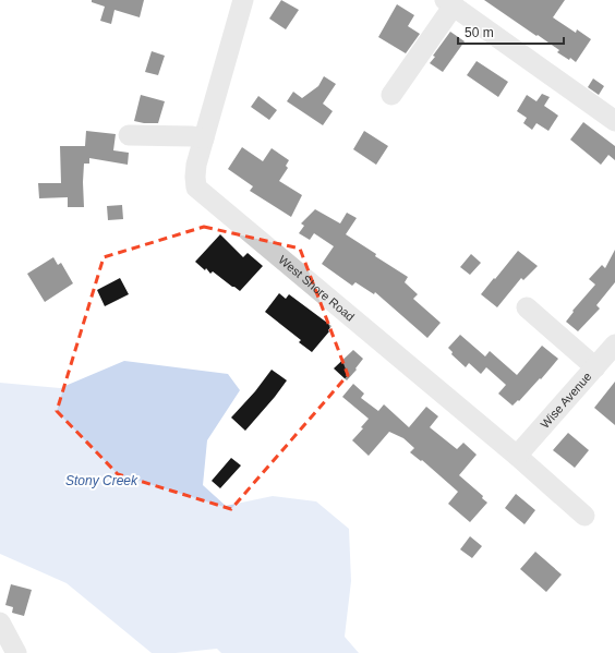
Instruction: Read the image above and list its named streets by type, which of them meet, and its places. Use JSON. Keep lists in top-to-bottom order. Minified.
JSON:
{"streets":{"street":["West Shore Road","Wise Avenue"]},"crossings":[["West Shore Road","Wise Avenue"]],"water":["Stony Creek"],"scale_bar":"50 m"}
